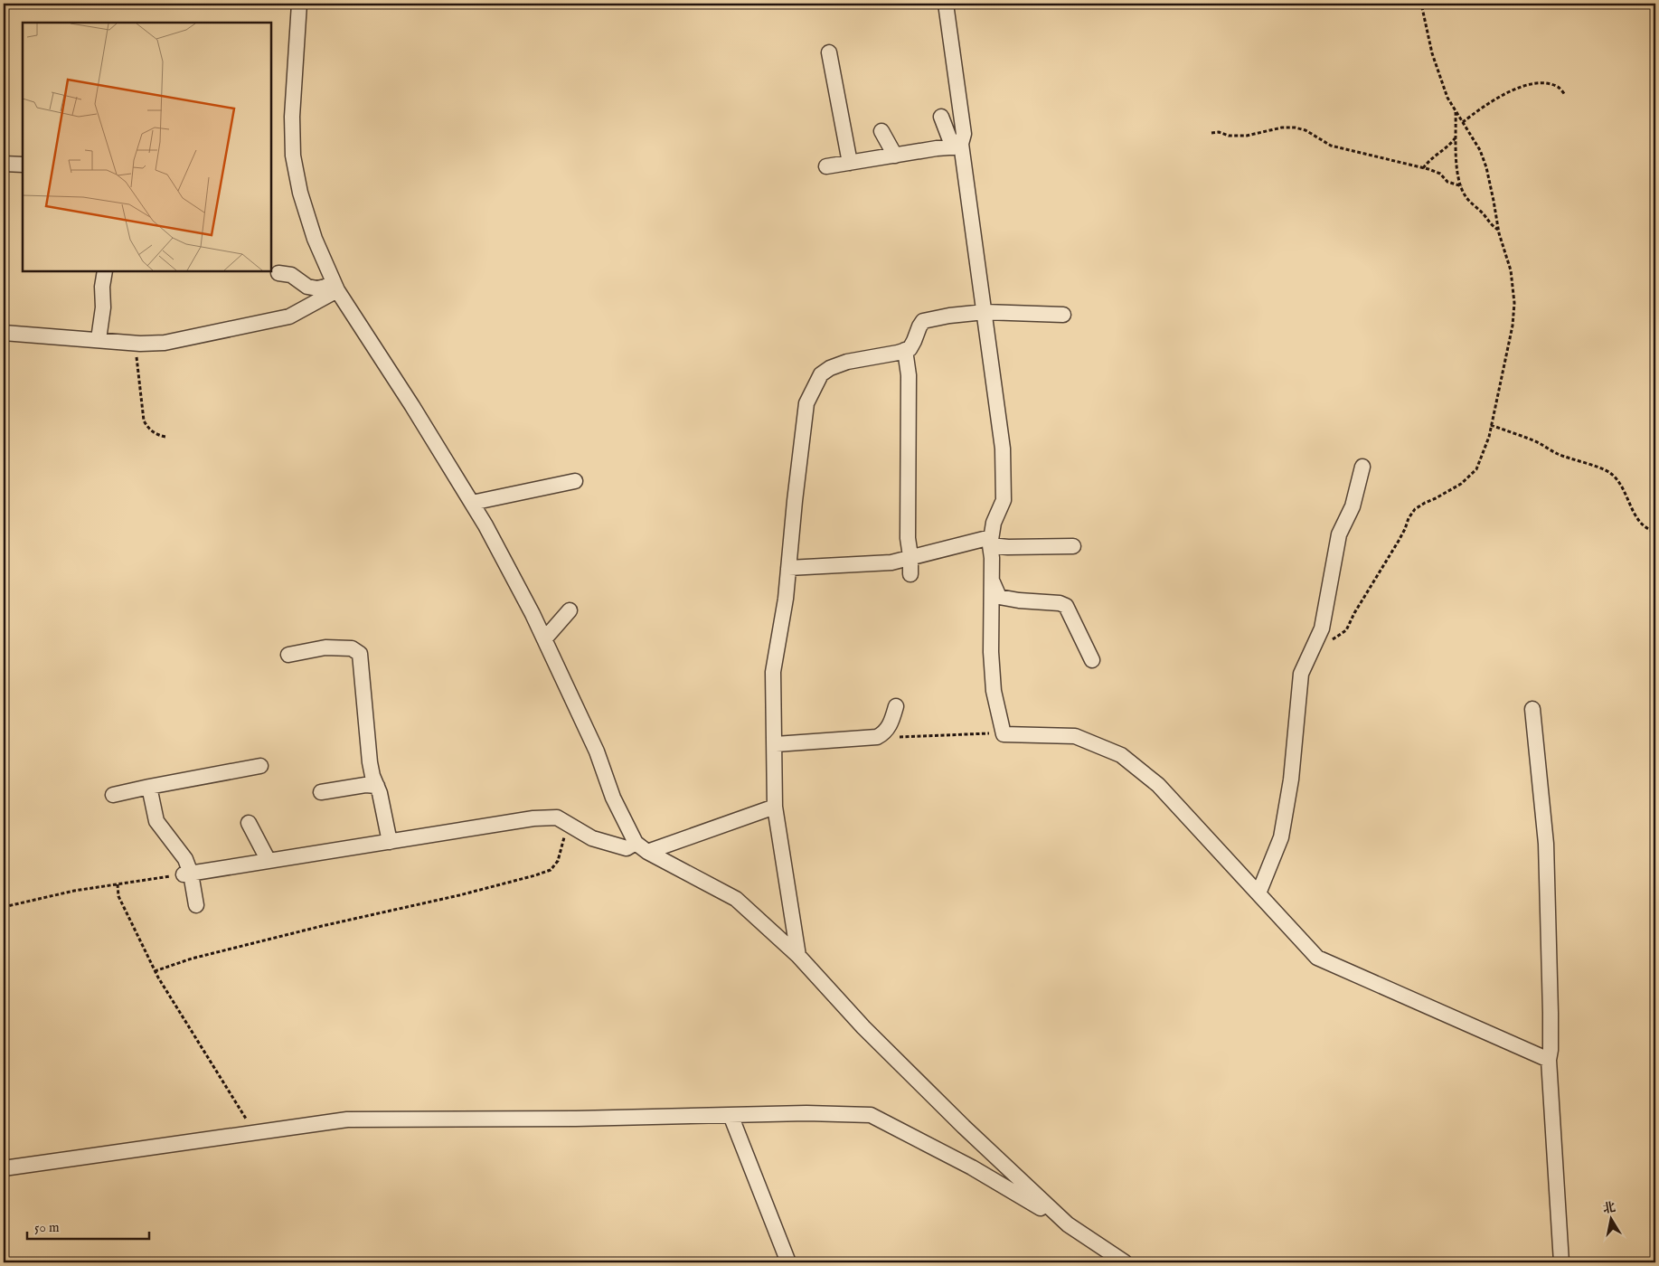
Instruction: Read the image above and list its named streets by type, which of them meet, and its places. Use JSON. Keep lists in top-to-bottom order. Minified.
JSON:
{"scale_bar":"50 m","north":"top"}
